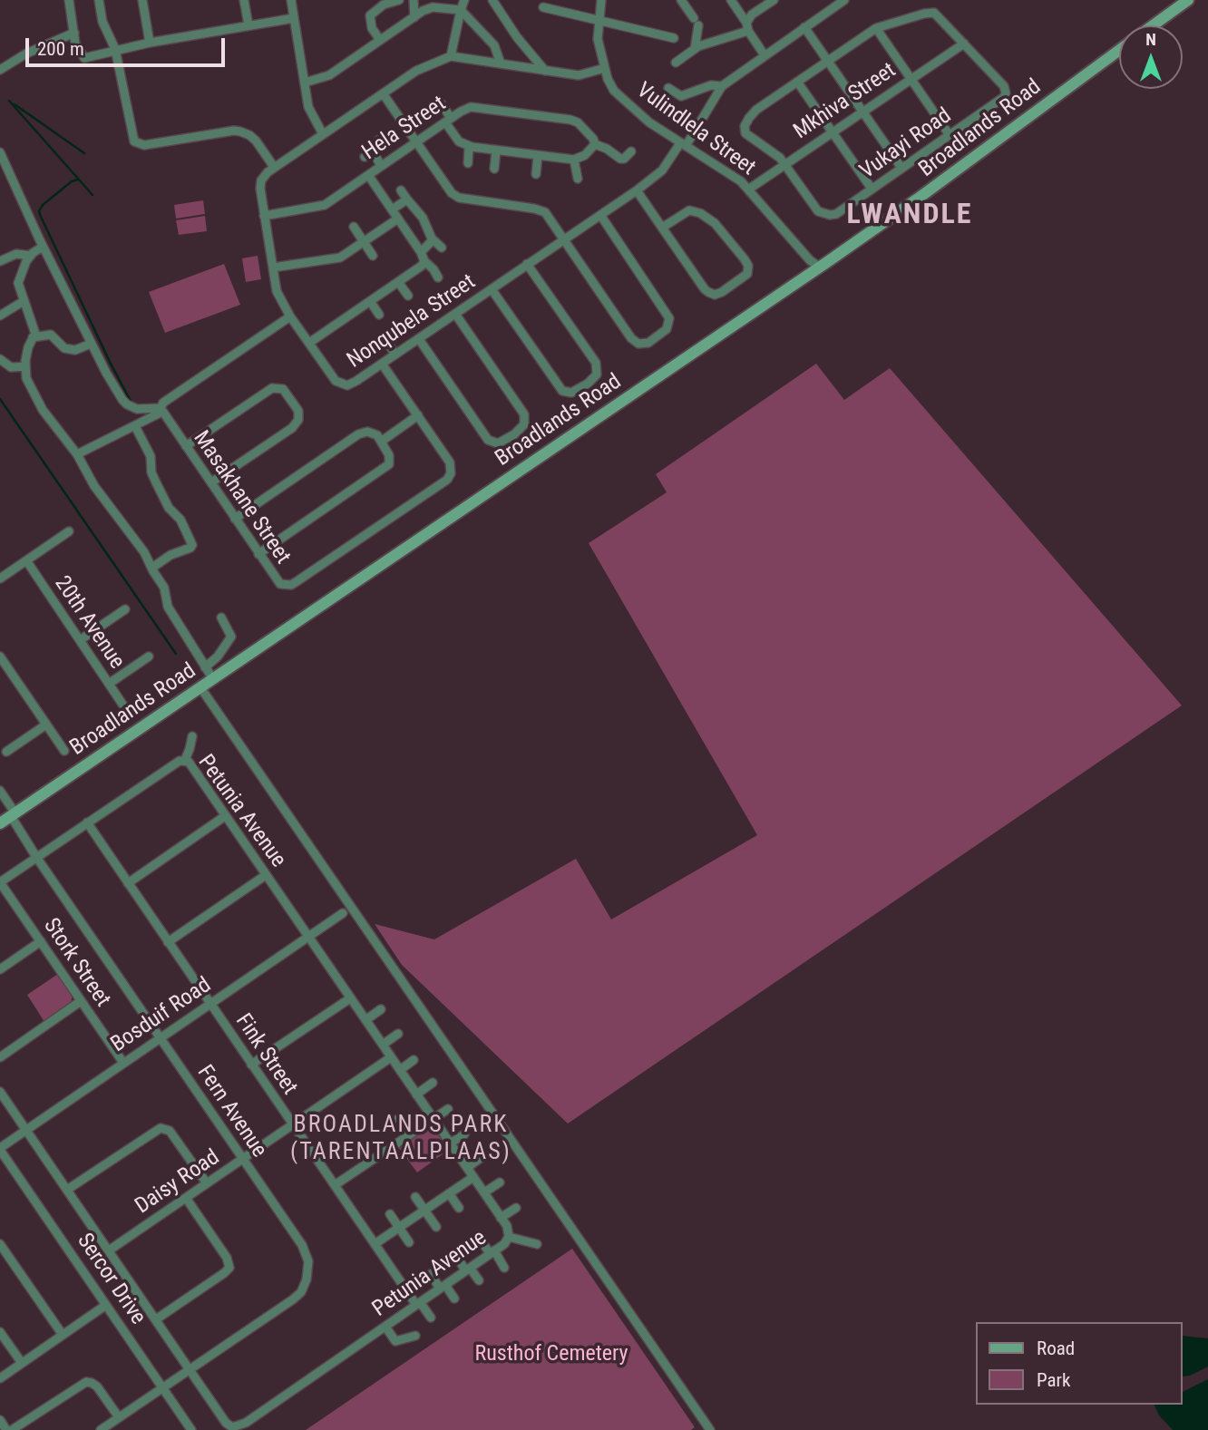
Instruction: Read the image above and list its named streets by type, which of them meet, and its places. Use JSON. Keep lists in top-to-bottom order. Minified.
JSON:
{"streets":{"main road":["Broadlands Road"],"street":["Mkhiva Street","Hela Street","Vulindlela Street","Vukayi Road","Nonqubela Street","Masakhane Street","20th Avenue","Petunia Avenue","Stork Street","Bosduif Road","Fink Street","Fern Avenue","Daisy Road","Sercor Drive"]},"crossings":[["Mkhiva Street","Vulindlela Street"],["Mkhiva Street","Vukayi Road"],["Hela Street","Nonqubela Street"],["Broadlands Road","Vulindlela Street"],["Broadlands Road","Fern Avenue"],["Vulindlela Street","Nonqubela Street"],["Nonqubela Street","Masakhane Street"],["Petunia Avenue","Stork Street"],["Petunia Avenue","Bosduif Road"],["Petunia Avenue","Fink Street"],["Petunia Avenue","Fern Avenue"],["Petunia Avenue","Daisy Road"],["Stork Street","Bosduif Road"],["Bosduif Road","Fink Street"],["Bosduif Road","Fern Avenue"],["Bosduif Road","Sercor Drive"],["Fink Street","Daisy Road"],["Fern Avenue","Daisy Road"],["Fern Avenue","Sercor Drive"]],"districts":["LWANDLE","BROADLANDS PARK (TARENTAALPLAAS)"],"parks":["Rusthof Cemetery"],"legend":["Road","Park"],"scale_bar":"200 m","north":"top"}
